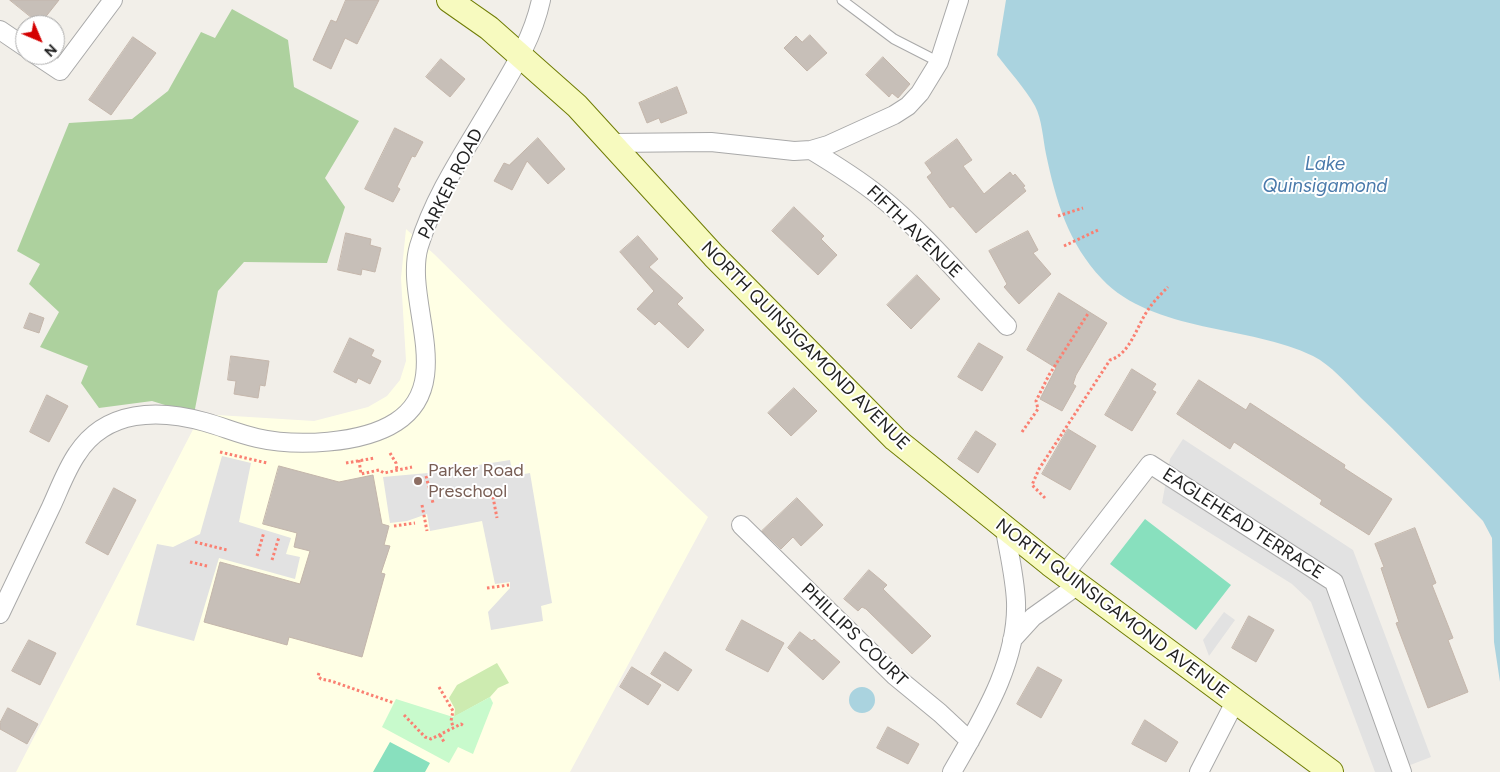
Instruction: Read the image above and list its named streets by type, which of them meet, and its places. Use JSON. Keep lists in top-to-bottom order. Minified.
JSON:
{"streets":{"main road":["NORTH QUINSIGAMOND AVENUE"],"street":["PARKER ROAD","FIFTH AVENUE","EAGLEHEAD TERRACE","PHILLIPS COURT"]},"crossings":[["PARKER ROAD","NORTH QUINSIGAMOND AVENUE"],["NORTH QUINSIGAMOND AVENUE","EAGLEHEAD TERRACE"]],"water":["Lake Quinsigamond"],"places":["Parker Road Preschool"],"north":"bottom right"}
